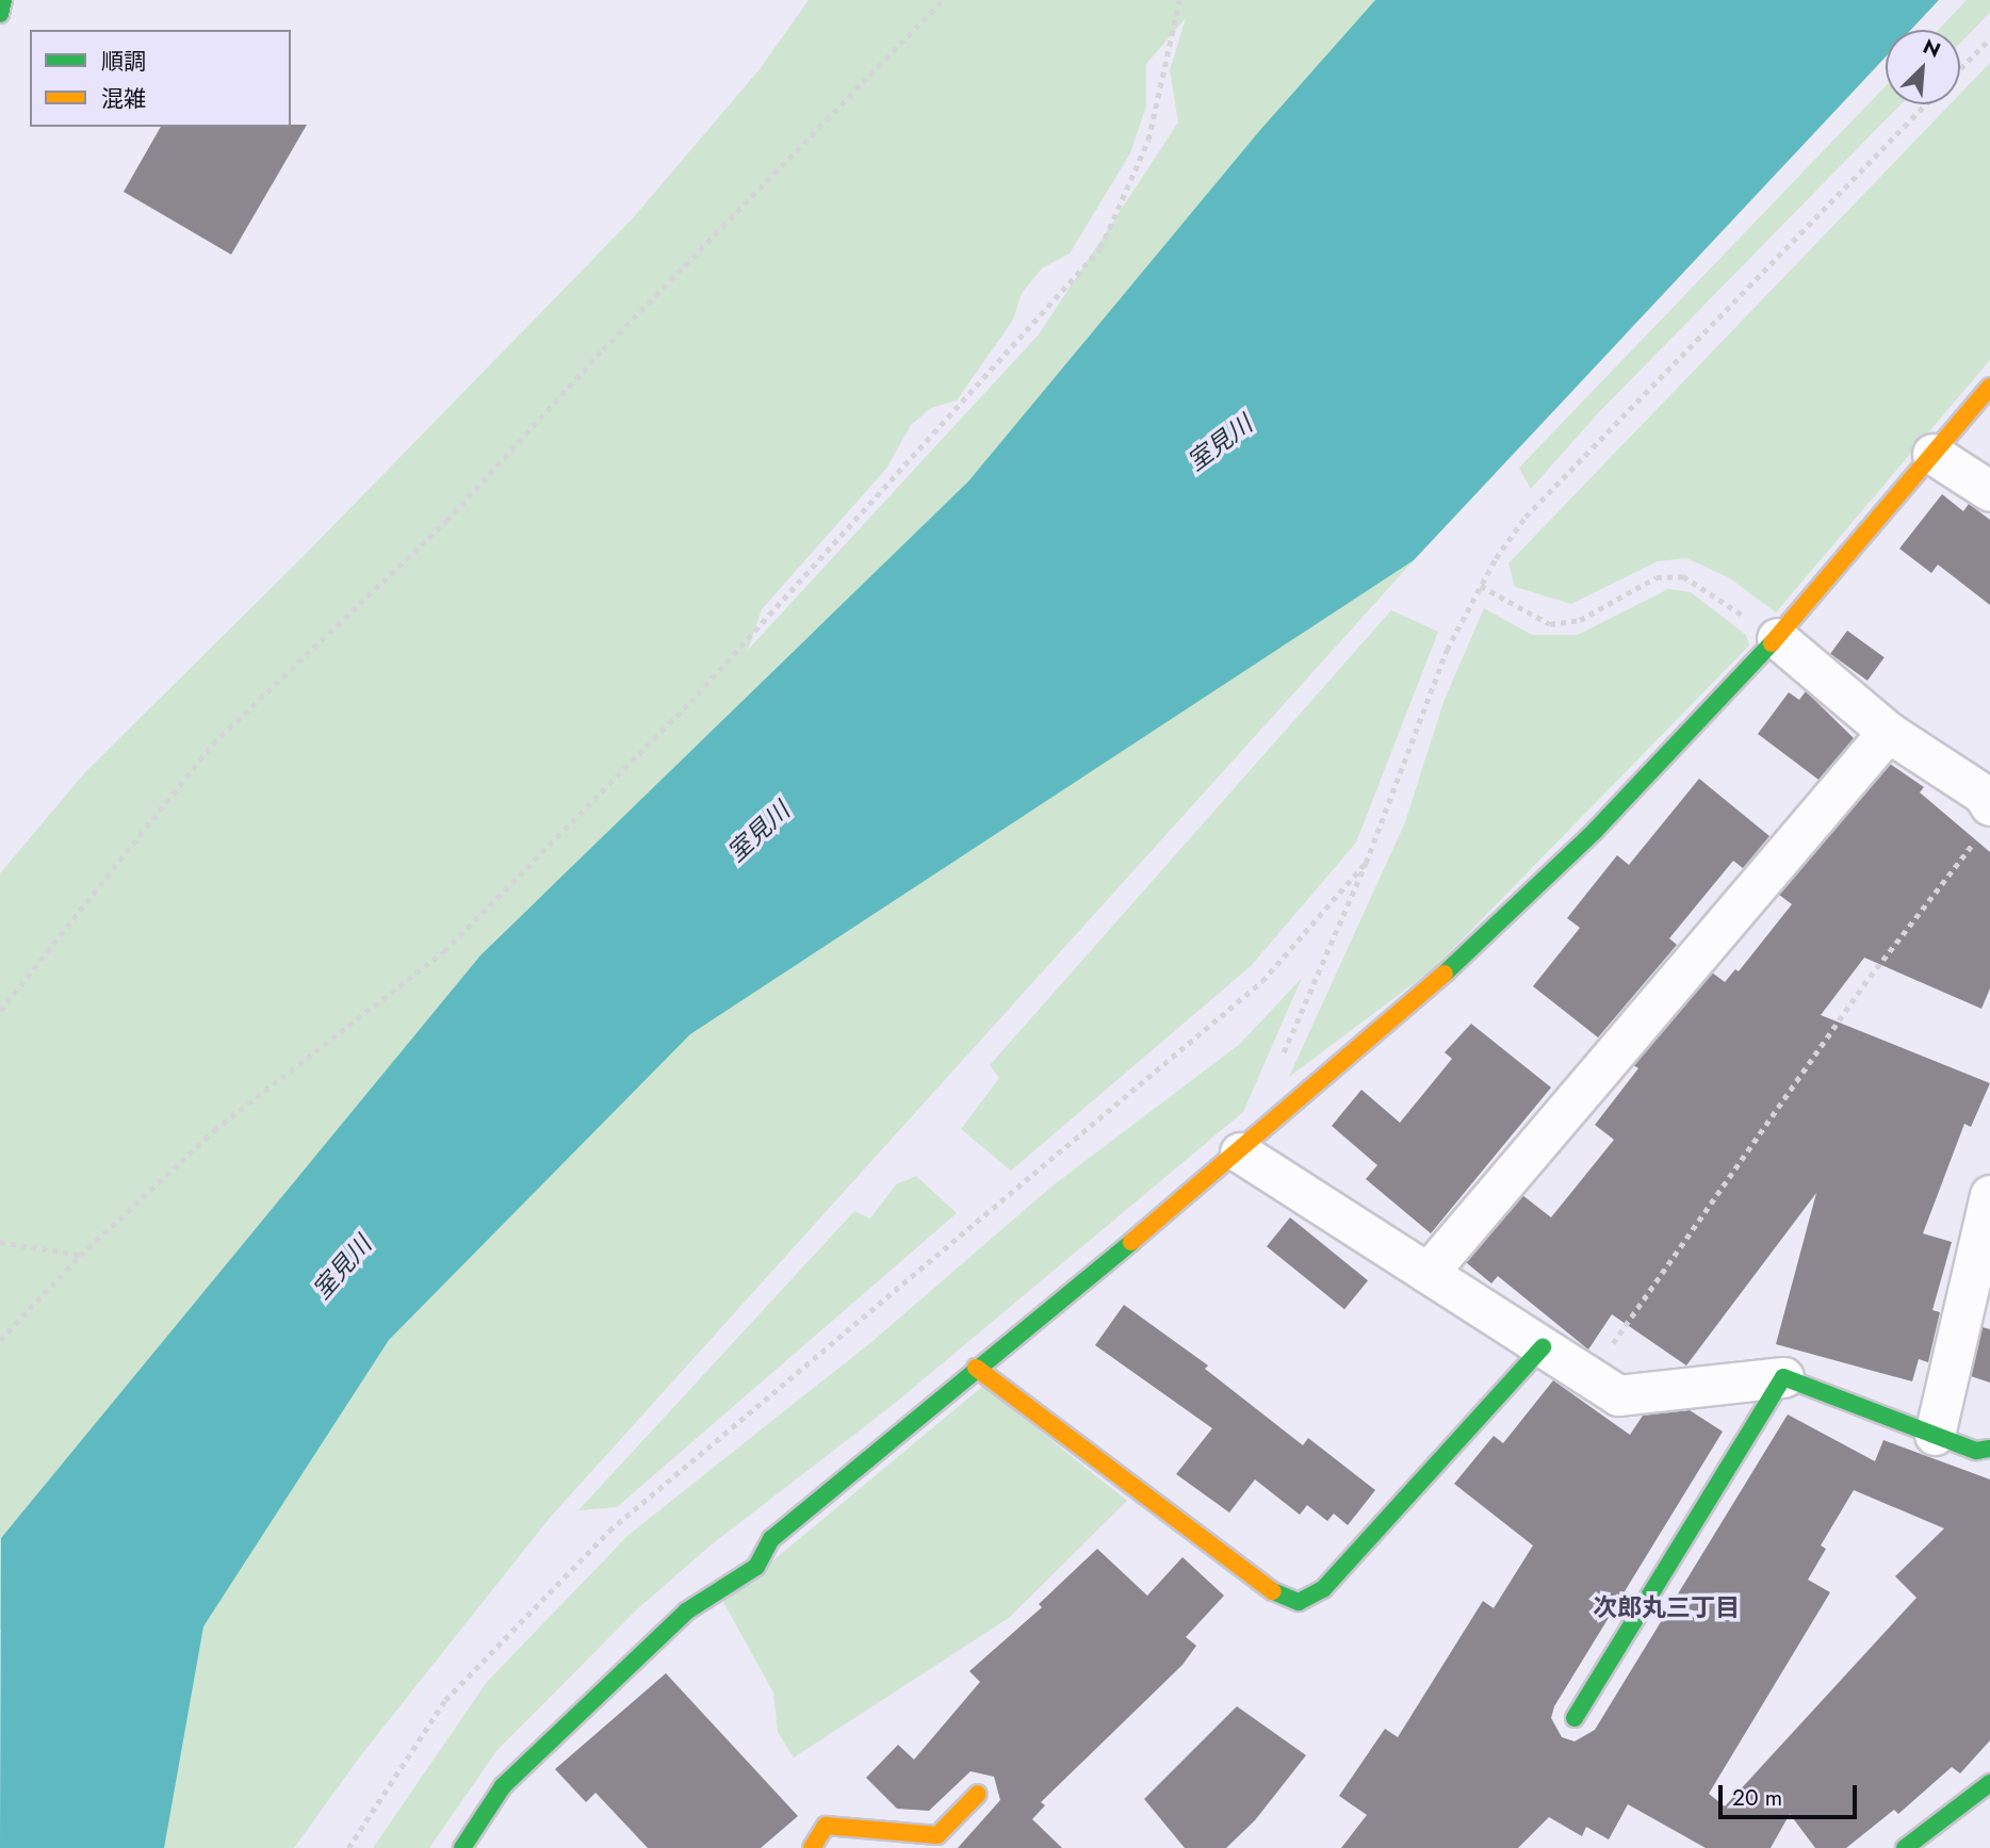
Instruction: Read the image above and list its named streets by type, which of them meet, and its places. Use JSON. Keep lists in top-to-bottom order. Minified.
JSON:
{"districts":["次郎丸三丁目"],"water":["室見川"],"legend":["順調","混雑"],"scale_bar":"20 m","north":"top right"}
